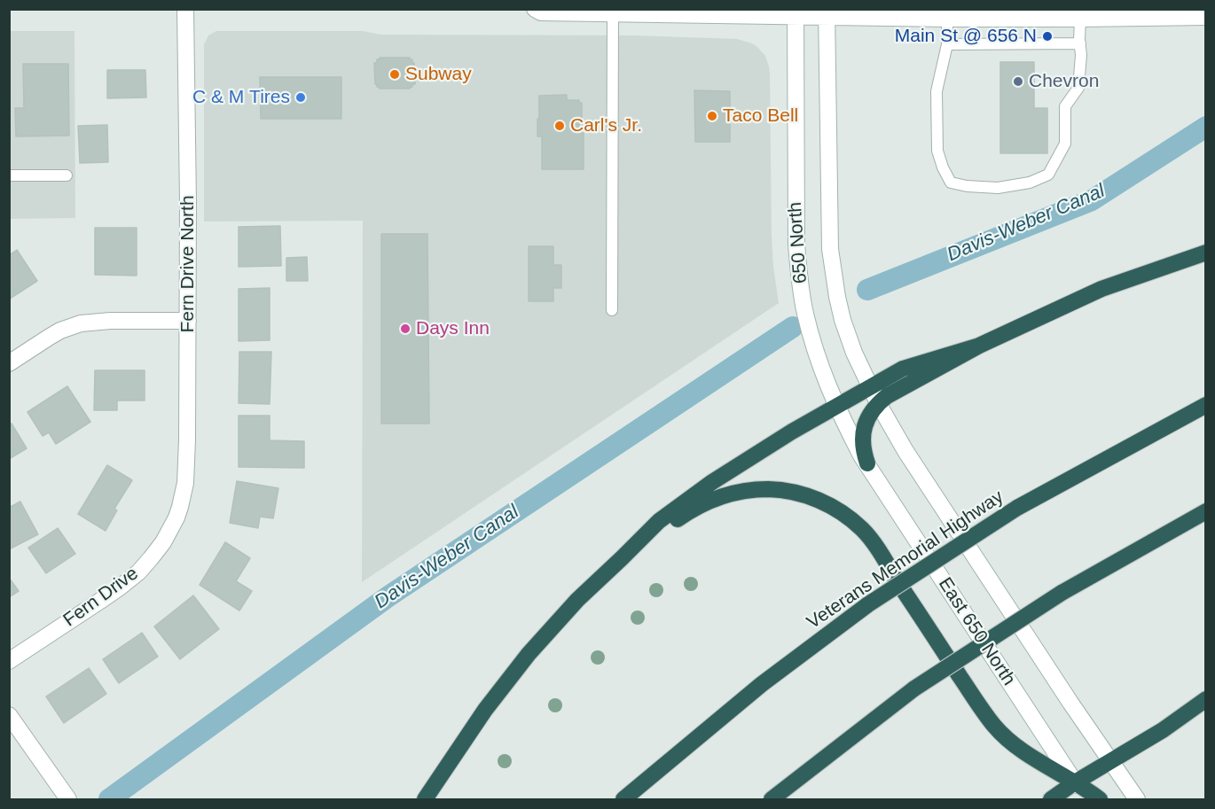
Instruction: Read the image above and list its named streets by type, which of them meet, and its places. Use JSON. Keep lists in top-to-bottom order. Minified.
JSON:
{"streets":{"highway":["Veterans Memorial Highway"],"main road":["650 North","Fern Drive North","Fern Drive","East 650 North"]},"crossings":[["650 North","East 650 North"],["Fern Drive North","Fern Drive"]],"water":["Davis-Weber Canal"],"places":["Main St @ 656 N","Subway","Chevron","C & M Tires","Taco Bell","Carl's Jr.","Days Inn"]}
